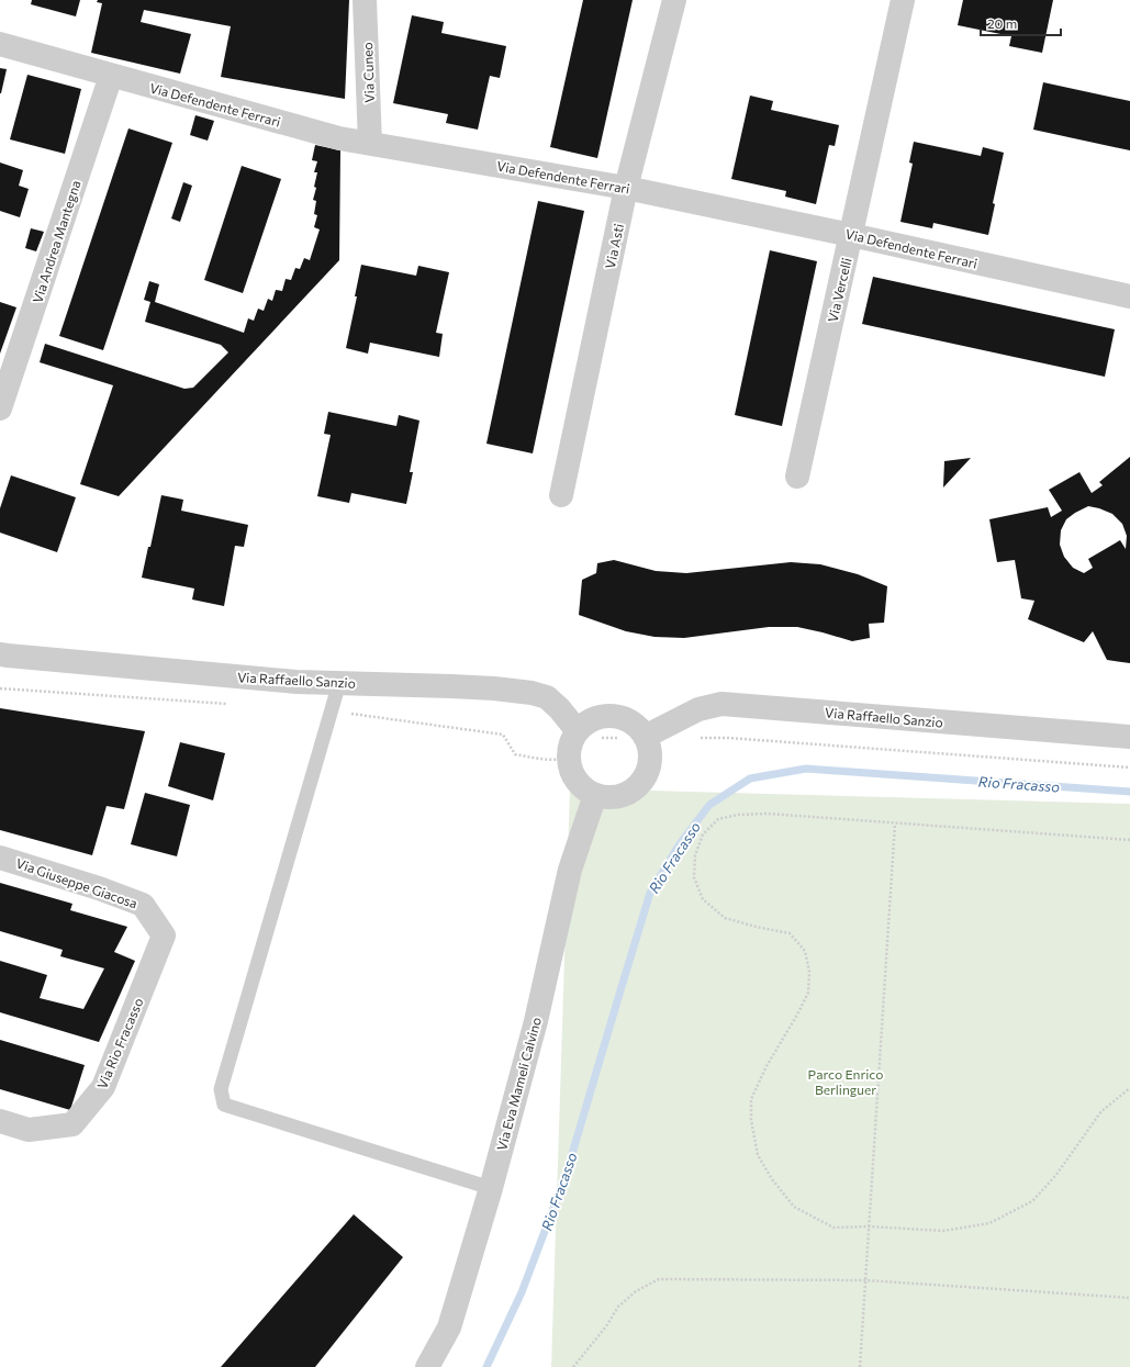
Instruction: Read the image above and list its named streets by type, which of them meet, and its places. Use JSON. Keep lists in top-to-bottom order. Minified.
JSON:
{"streets":{"street":["Via Cuneo","Via Defendente Ferrari","Via Andrea Mantegna","Via Asti","Via Vercelli","Via Raffaello Sanzio","Via Giuseppe Giacosa","Via Rio Fracasso","Via Eva Mameli Calvino"]},"crossings":[["Via Cuneo","Via Defendente Ferrari"],["Via Defendente Ferrari","Via Andrea Mantegna"],["Via Defendente Ferrari","Via Asti"],["Via Defendente Ferrari","Via Vercelli"],["Via Raffaello Sanzio","Via Eva Mameli Calvino"],["Via Giuseppe Giacosa","Via Rio Fracasso"]],"water":["Rio Fracasso"],"parks":["Parco Enrico Berlinguer"],"scale_bar":"20 m"}
